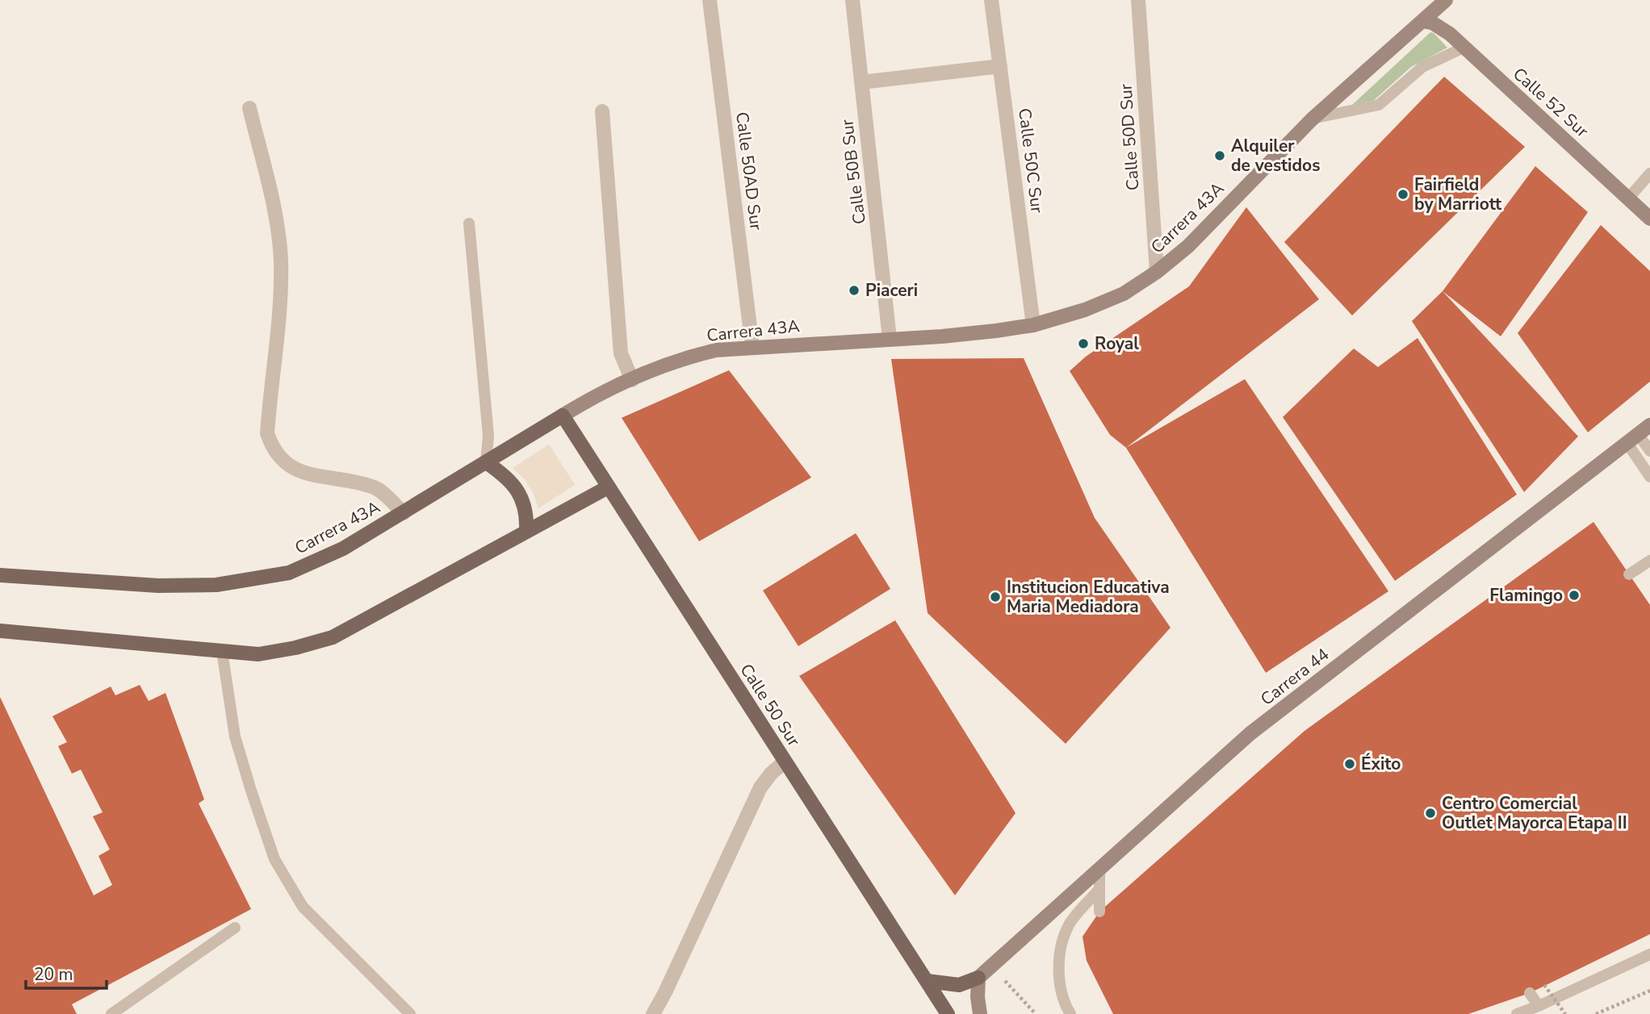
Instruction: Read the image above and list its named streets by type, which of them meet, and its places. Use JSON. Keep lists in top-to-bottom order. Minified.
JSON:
{"streets":{"main road":["Calle 52 Sur","Carrera 43A","Carrera 44","Calle 50 Sur"],"street":["Calle 50D Sur","Calle 50C Sur","Calle 50AD Sur","Calle 50B Sur"]},"crossings":[["Calle 52 Sur","Carrera 43A"],["Calle 50D Sur","Carrera 43A"],["Calle 50C Sur","Carrera 43A"],["Calle 50AD Sur","Carrera 43A"],["Calle 50B Sur","Carrera 43A"],["Carrera 43A","Calle 50 Sur"]],"places":["Alquiler de vestidos","Fairfield by Marriott","Piaceri","Royal","Flamingo","Institucion Educativa Maria Mediadora","Éxito","Centro Comercial Outlet Mayorca Etapa II"],"scale_bar":"20 m"}
